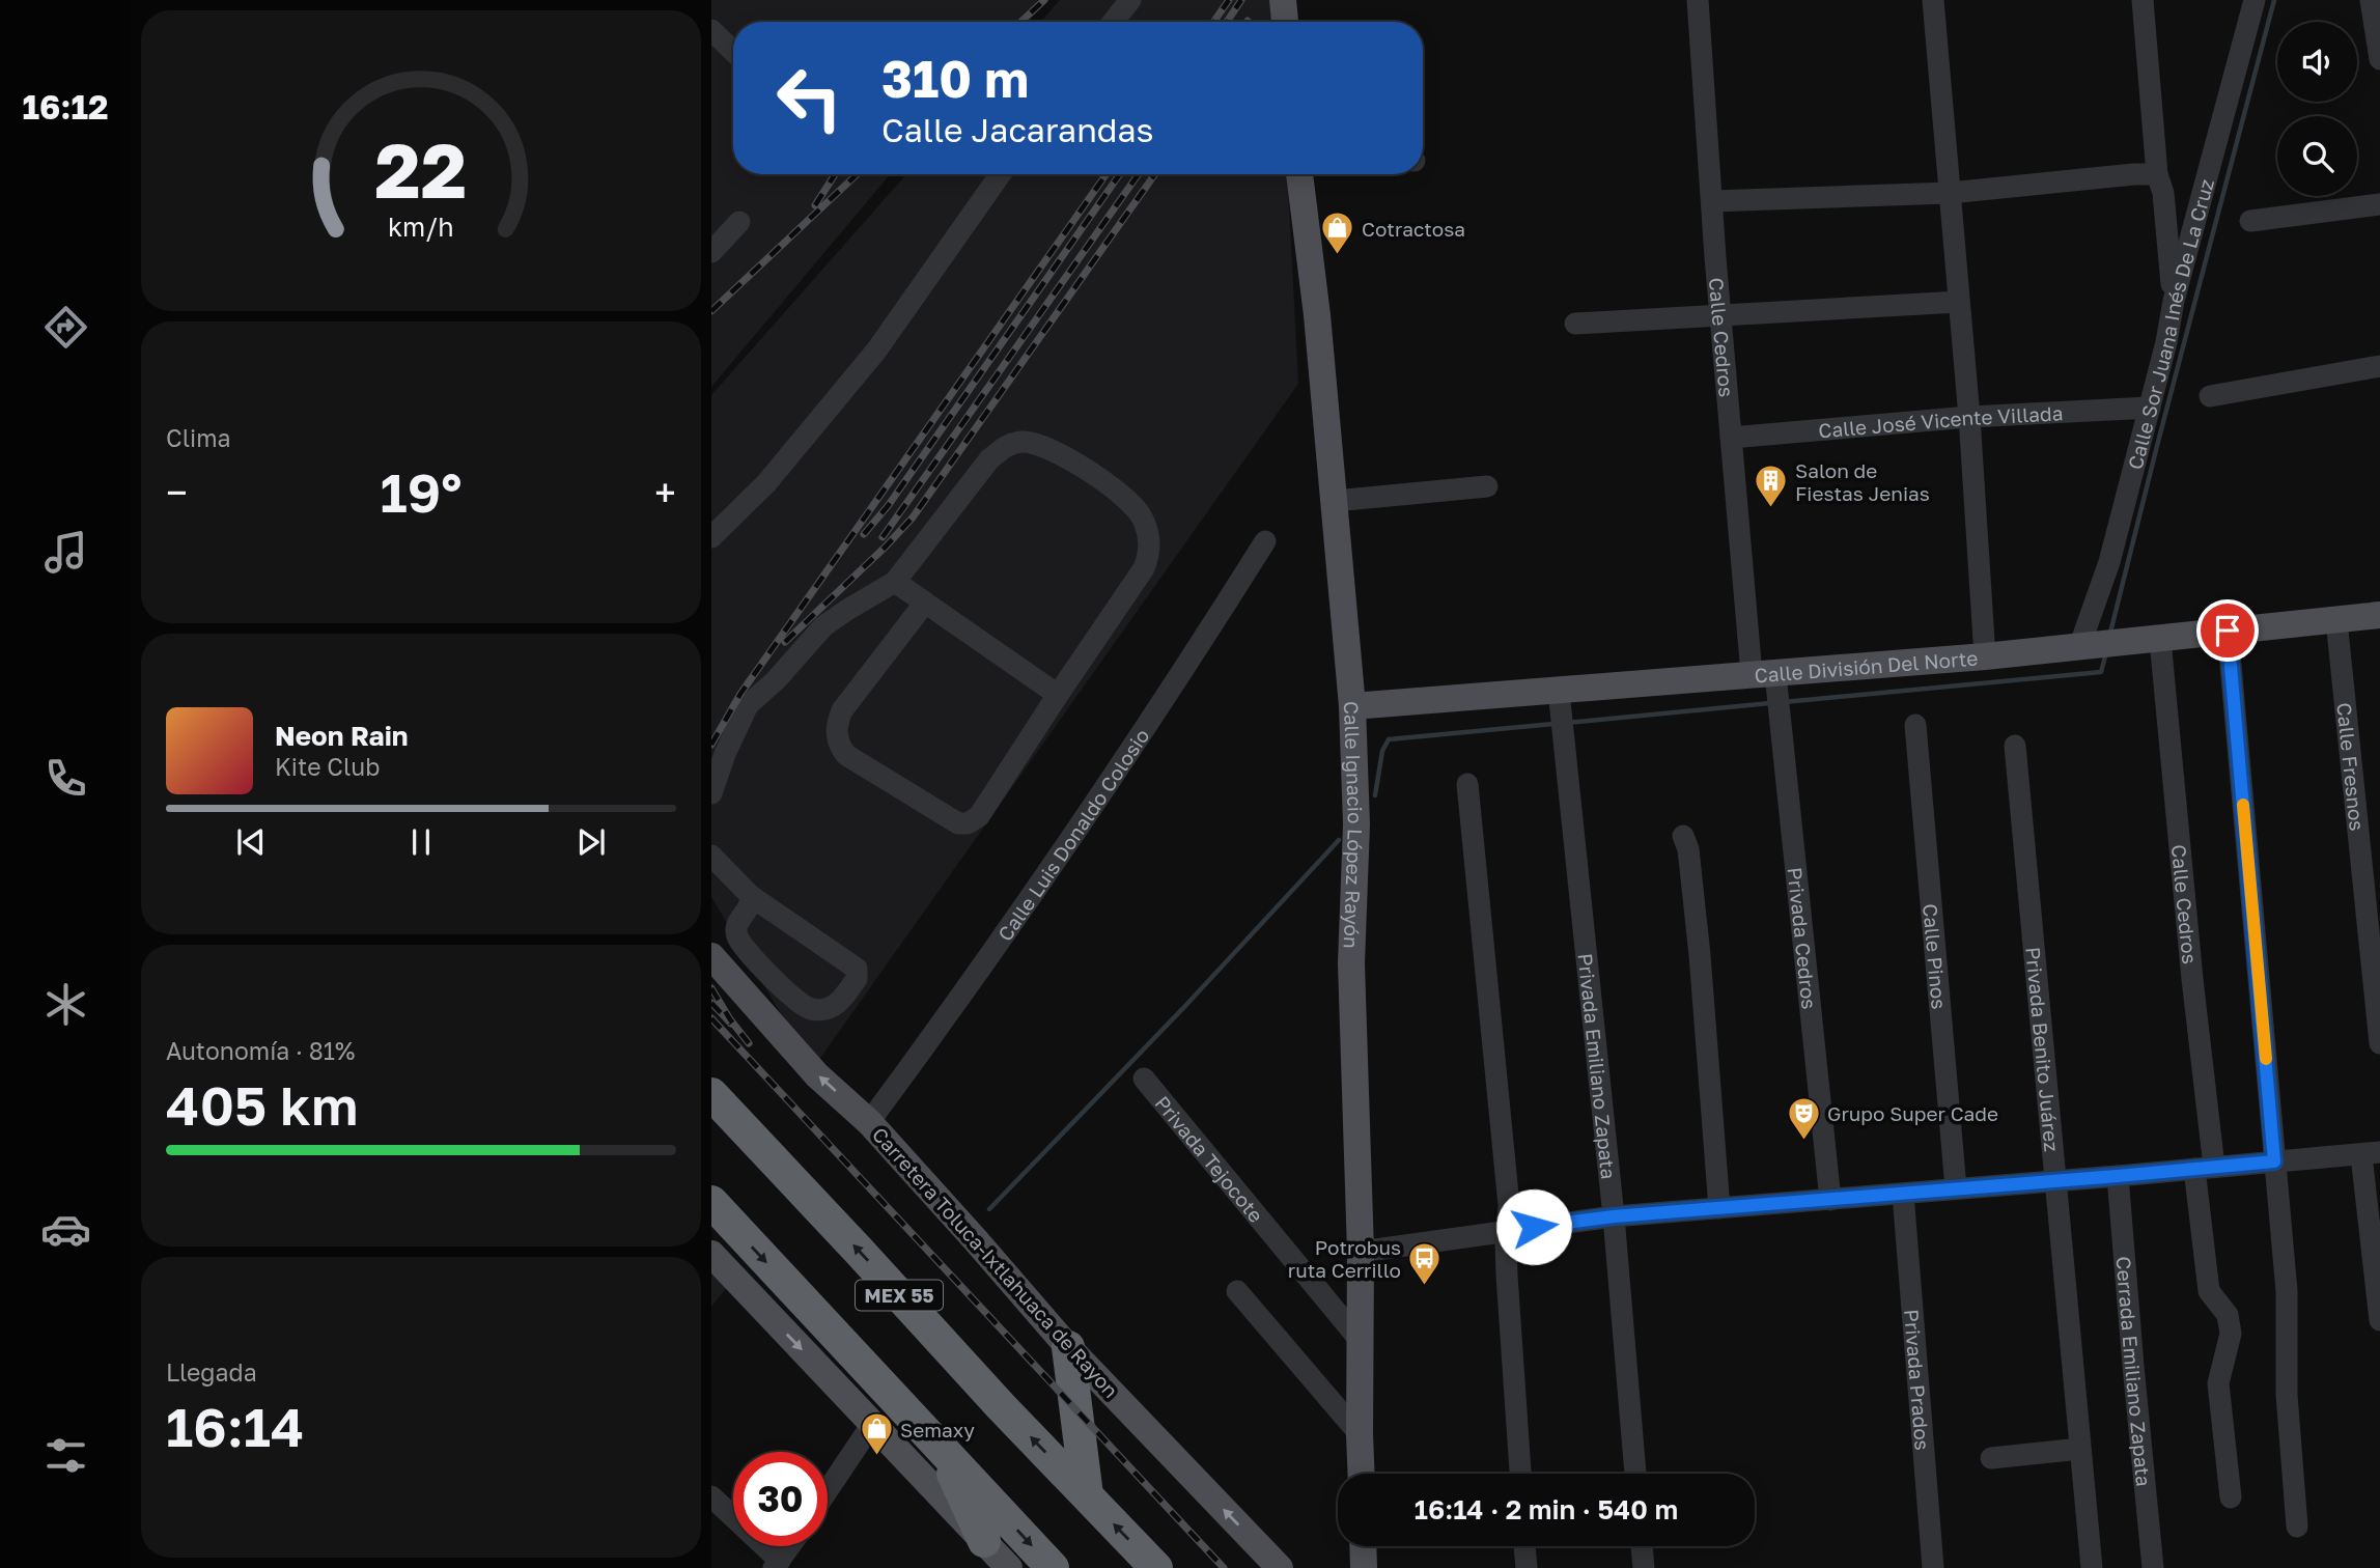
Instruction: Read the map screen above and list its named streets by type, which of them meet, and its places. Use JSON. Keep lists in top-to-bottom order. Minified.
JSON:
{"streets":{"highway":["MEX 55"],"main road":["Calle División Del Norte","Calle Ignacio López Rayón","Carretera Toluca-Ixtlahuaca de Rayon"],"street":["Calle Sor Juana Inés De La Cruz","Calle Cedros","Calle José Vicente Villada","Calle Fresnos","Calle Luis Donaldo Colosio","Privada Cedros","Calle Pinos","Privada Benito Juárez","Privada Emiliano Zapata","Privada Tejocote","Cerrada Emiliano Zapata","Privada Prados"]},"crossings":[["Calle Sor Juana Inés De La Cruz","Calle José Vicente Villada"],["Calle Sor Juana Inés De La Cruz","Calle División Del Norte"],["Calle Cedros","Calle José Vicente Villada"],["Calle Cedros","Calle División Del Norte"],["Calle Cedros","Privada Cedros"],["Calle División Del Norte","Calle Fresnos"],["Calle División Del Norte","Calle Ignacio López Rayón"],["Calle División Del Norte","Privada Cedros"],["Calle División Del Norte","Privada Emiliano Zapata"],["Calle Ignacio López Rayón","Privada Tejocote"],["Calle Luis Donaldo Colosio","Carretera Toluca-Ixtlahuaca de Rayon"]],"one_way":["Carretera Toluca-Ixtlahuaca de Rayon"],"places":{"shop":["Cotractosa","Semaxy"],"building":["Salon de Fiestas Jenias"],"theatre":["Grupo Super Cade"],"bus stop":["Potrobus ruta Cerrillo"]},"page":{"tabs":"16:12","turn":["310 m","Calle Jacarandas"],"tile":["Clima",["Autonomía · 81%","405 km"],["Llegada","16:14"]],"heat":["−","19°","+"],"song":["Neon Rain","Kite Club"],"limit":"30","trip":"16:14 · 2 min · 540 m","gauge":["22","km/h"]}}
